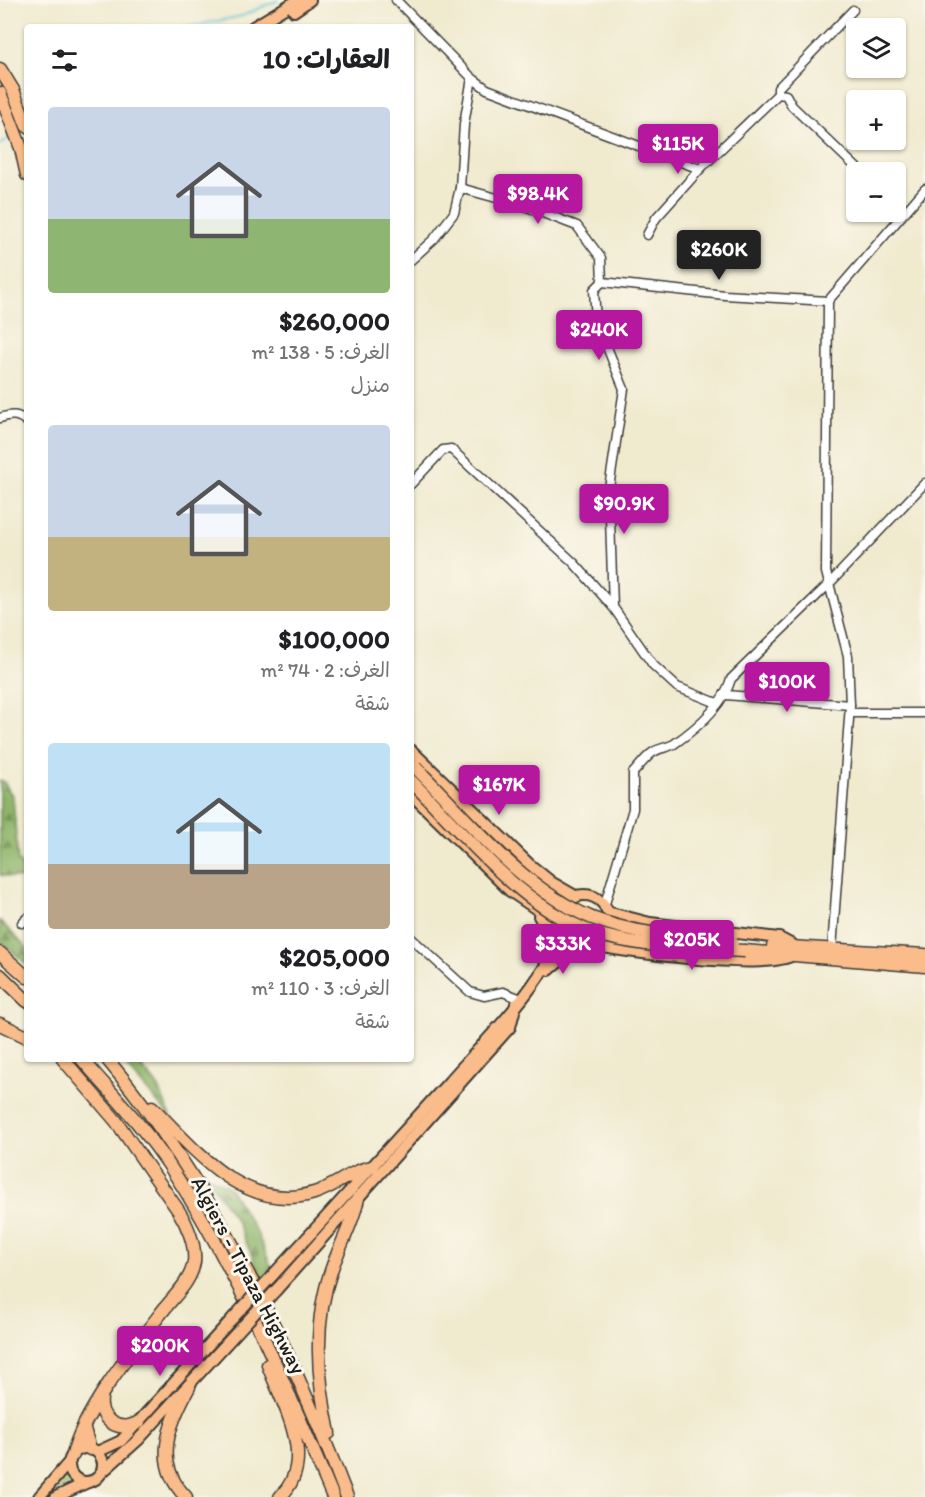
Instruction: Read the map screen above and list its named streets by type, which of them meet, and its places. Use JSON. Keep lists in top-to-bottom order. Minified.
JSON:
{"streets":{"highway":["Algiers - Tipaza Highway"]},"page":{"map_buttons":["+","−"],"heading":"العقارات: 10","list":[{"name":"$260,000","note":"الغرف: 5 · 138 m² · منزل"},{"name":"$100,000","note":"الغرف: 2 · 74 m² · شقة"},{"name":"$205,000","note":"الغرف: 3 · 110 m² · شقة"}],"price":["$115K","$98.4K","$260K","$240K","$90.9K","$100K","$167K","$205K","$333K","$200K"]}}
